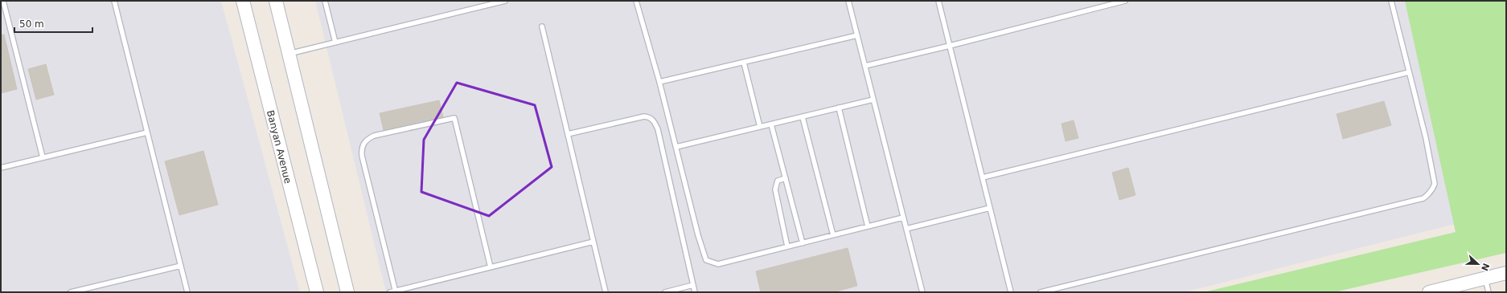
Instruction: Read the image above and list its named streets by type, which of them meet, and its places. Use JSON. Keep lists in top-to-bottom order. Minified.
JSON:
{"streets":{"street":["Banyan Avenue"]},"scale_bar":"50 m","north":"right"}
